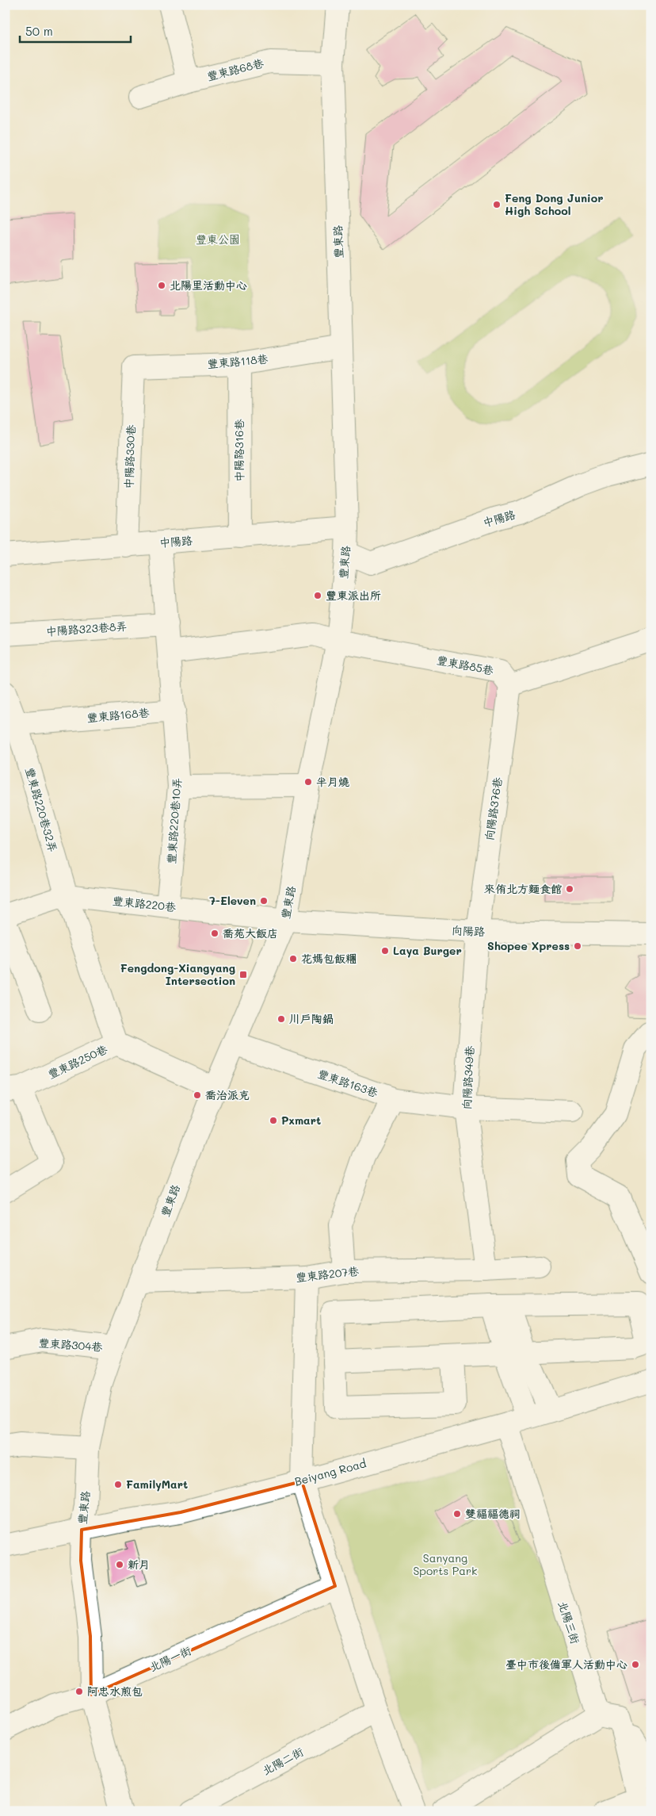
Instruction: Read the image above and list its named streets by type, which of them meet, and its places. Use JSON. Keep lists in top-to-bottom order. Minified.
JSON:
{"streets":{"street":["豐東路68巷","豐東路","豐東路118巷","中陽路316巷","中陽路330巷","中陽路","中陽路323巷8弄","豐東路85巷","豐東路168巷","向陽路376巷","豐東路220巷32弄","豐東路220巷10弄","豐東路220巷","向陽路","豐東路250巷","向陽路349巷","豐東路163巷","豐東路207巷","豐東路304巷","Beiyang Road","北陽三街","北陽一街","北陽二街"]},"crossings":[["豐東路68巷","豐東路"],["豐東路","豐東路118巷"],["豐東路","中陽路"],["豐東路","豐東路85巷"],["豐東路","豐東路220巷"],["豐東路","向陽路"],["豐東路","豐東路250巷"],["豐東路","豐東路163巷"],["豐東路","豐東路207巷"],["豐東路","豐東路304巷"],["豐東路","Beiyang Road"],["豐東路","北陽一街"],["豐東路118巷","中陽路316巷"],["豐東路118巷","中陽路330巷"],["中陽路316巷","中陽路"],["中陽路330巷","中陽路"],["豐東路85巷","向陽路376巷"],["豐東路168巷","豐東路220巷32弄"],["豐東路168巷","豐東路220巷10弄"],["向陽路376巷","向陽路"],["向陽路376巷","向陽路349巷"],["豐東路220巷32弄","豐東路220巷"],["豐東路220巷32弄","豐東路250巷"],["豐東路220巷10弄","豐東路220巷"],["豐東路220巷","向陽路"],["向陽路","向陽路349巷"],["向陽路349巷","豐東路163巷"],["向陽路349巷","豐東路207巷"],["Beiyang Road","北陽三街"]],"parks":["豐東公園","Sanyang Sports Park"],"places":{"other":["Feng Dong Junior High School","北陽里活動中心","豐東派出所","半月燒","來侑北方麵食館","7-Eleven","喬苑大飯店","Shopee Xpress","Laya Burger","花媽包飯糰","川戶陶鍋","喬治派克","Pxmart","FamilyMart","雙福福德祠","新月","臺中市後備軍人活動中心","阿忠水煎包"],"transit":["Fengdong-Xiangyang Intersection"]},"scale_bar":"50 m"}
